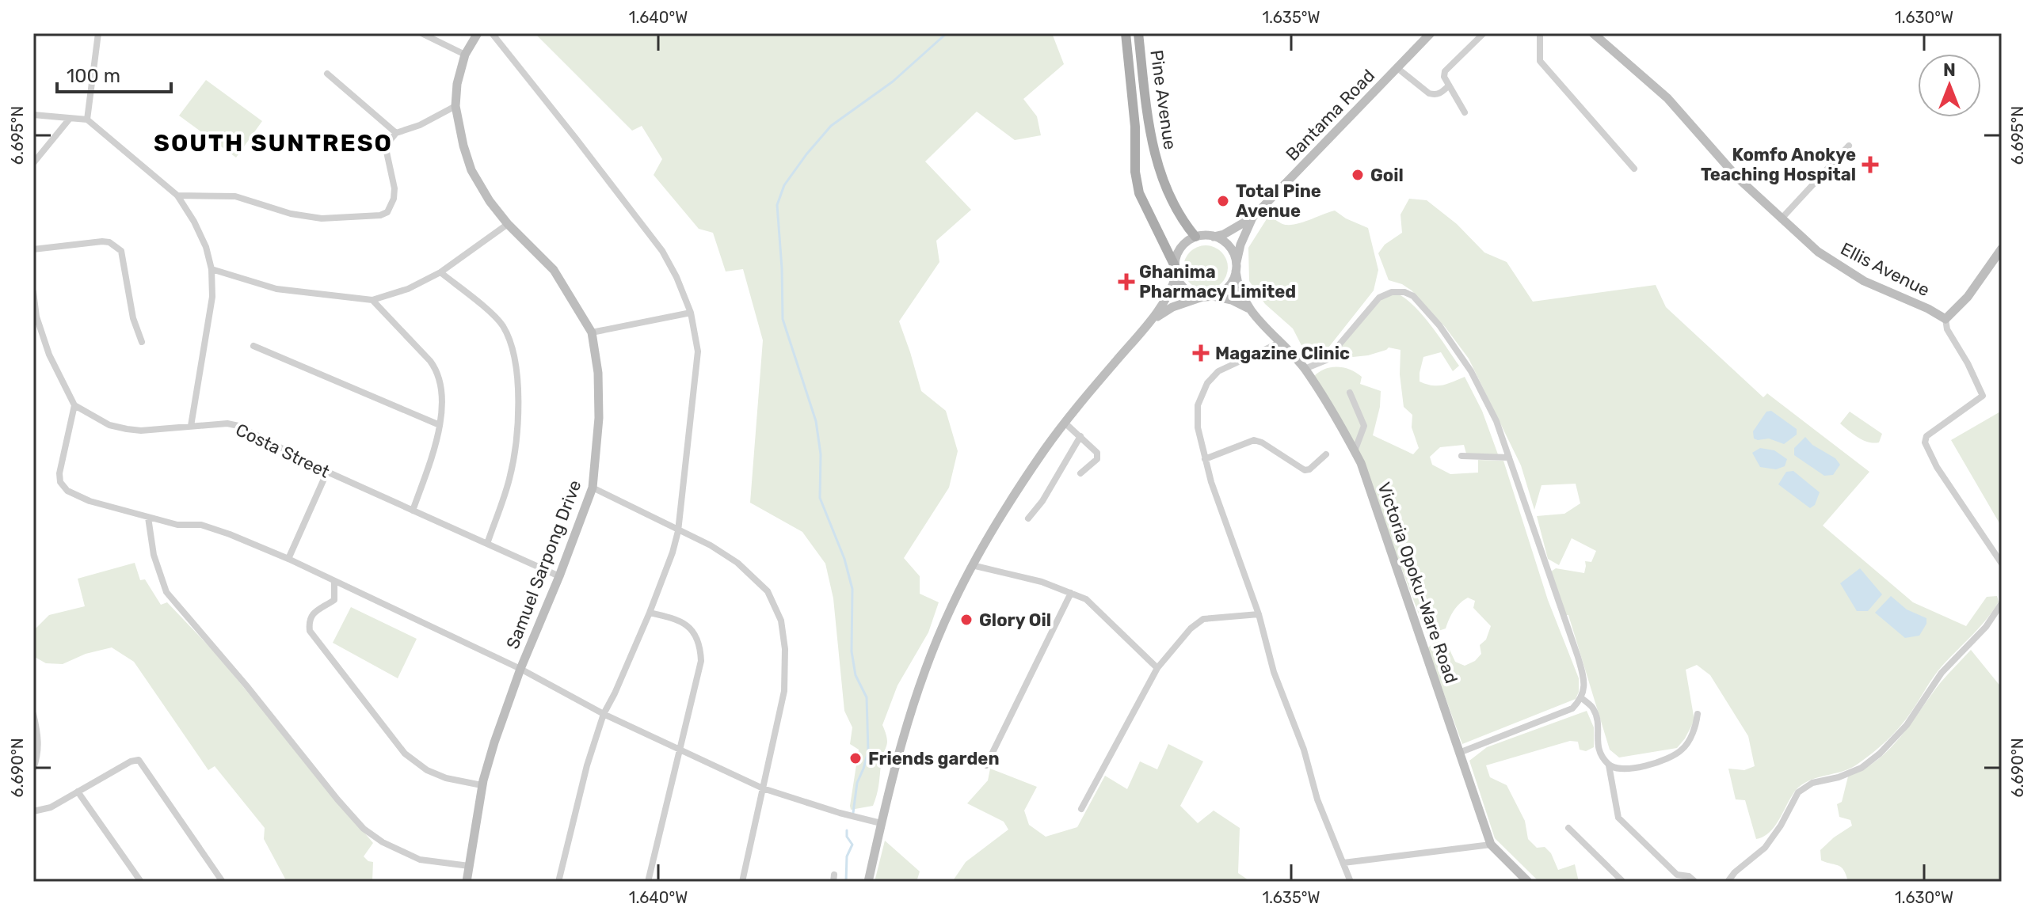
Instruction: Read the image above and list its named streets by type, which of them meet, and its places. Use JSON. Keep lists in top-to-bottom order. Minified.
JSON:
{"streets":{"main road":["Pine Avenue","Bantama Road","Ellis Avenue","Samuel Sarpong Drive","Victoria Opoku-Ware Road"],"street":["Costa Street"]},"crossings":[["Costa Street","Samuel Sarpong Drive"]],"districts":["SOUTH SUNTRESO"],"places":{"health":["Komfo Anokye Teaching Hospital","Ghanima Pharmacy Limited","Magazine Clinic"],"other":["Goil","Total Pine Avenue","Glory Oil","Friends garden"]},"scale_bar":"100 m","north":"top","coordinates":["1.640°W","1.635°W","1.630°W","6.695°N","6.690°N"]}
